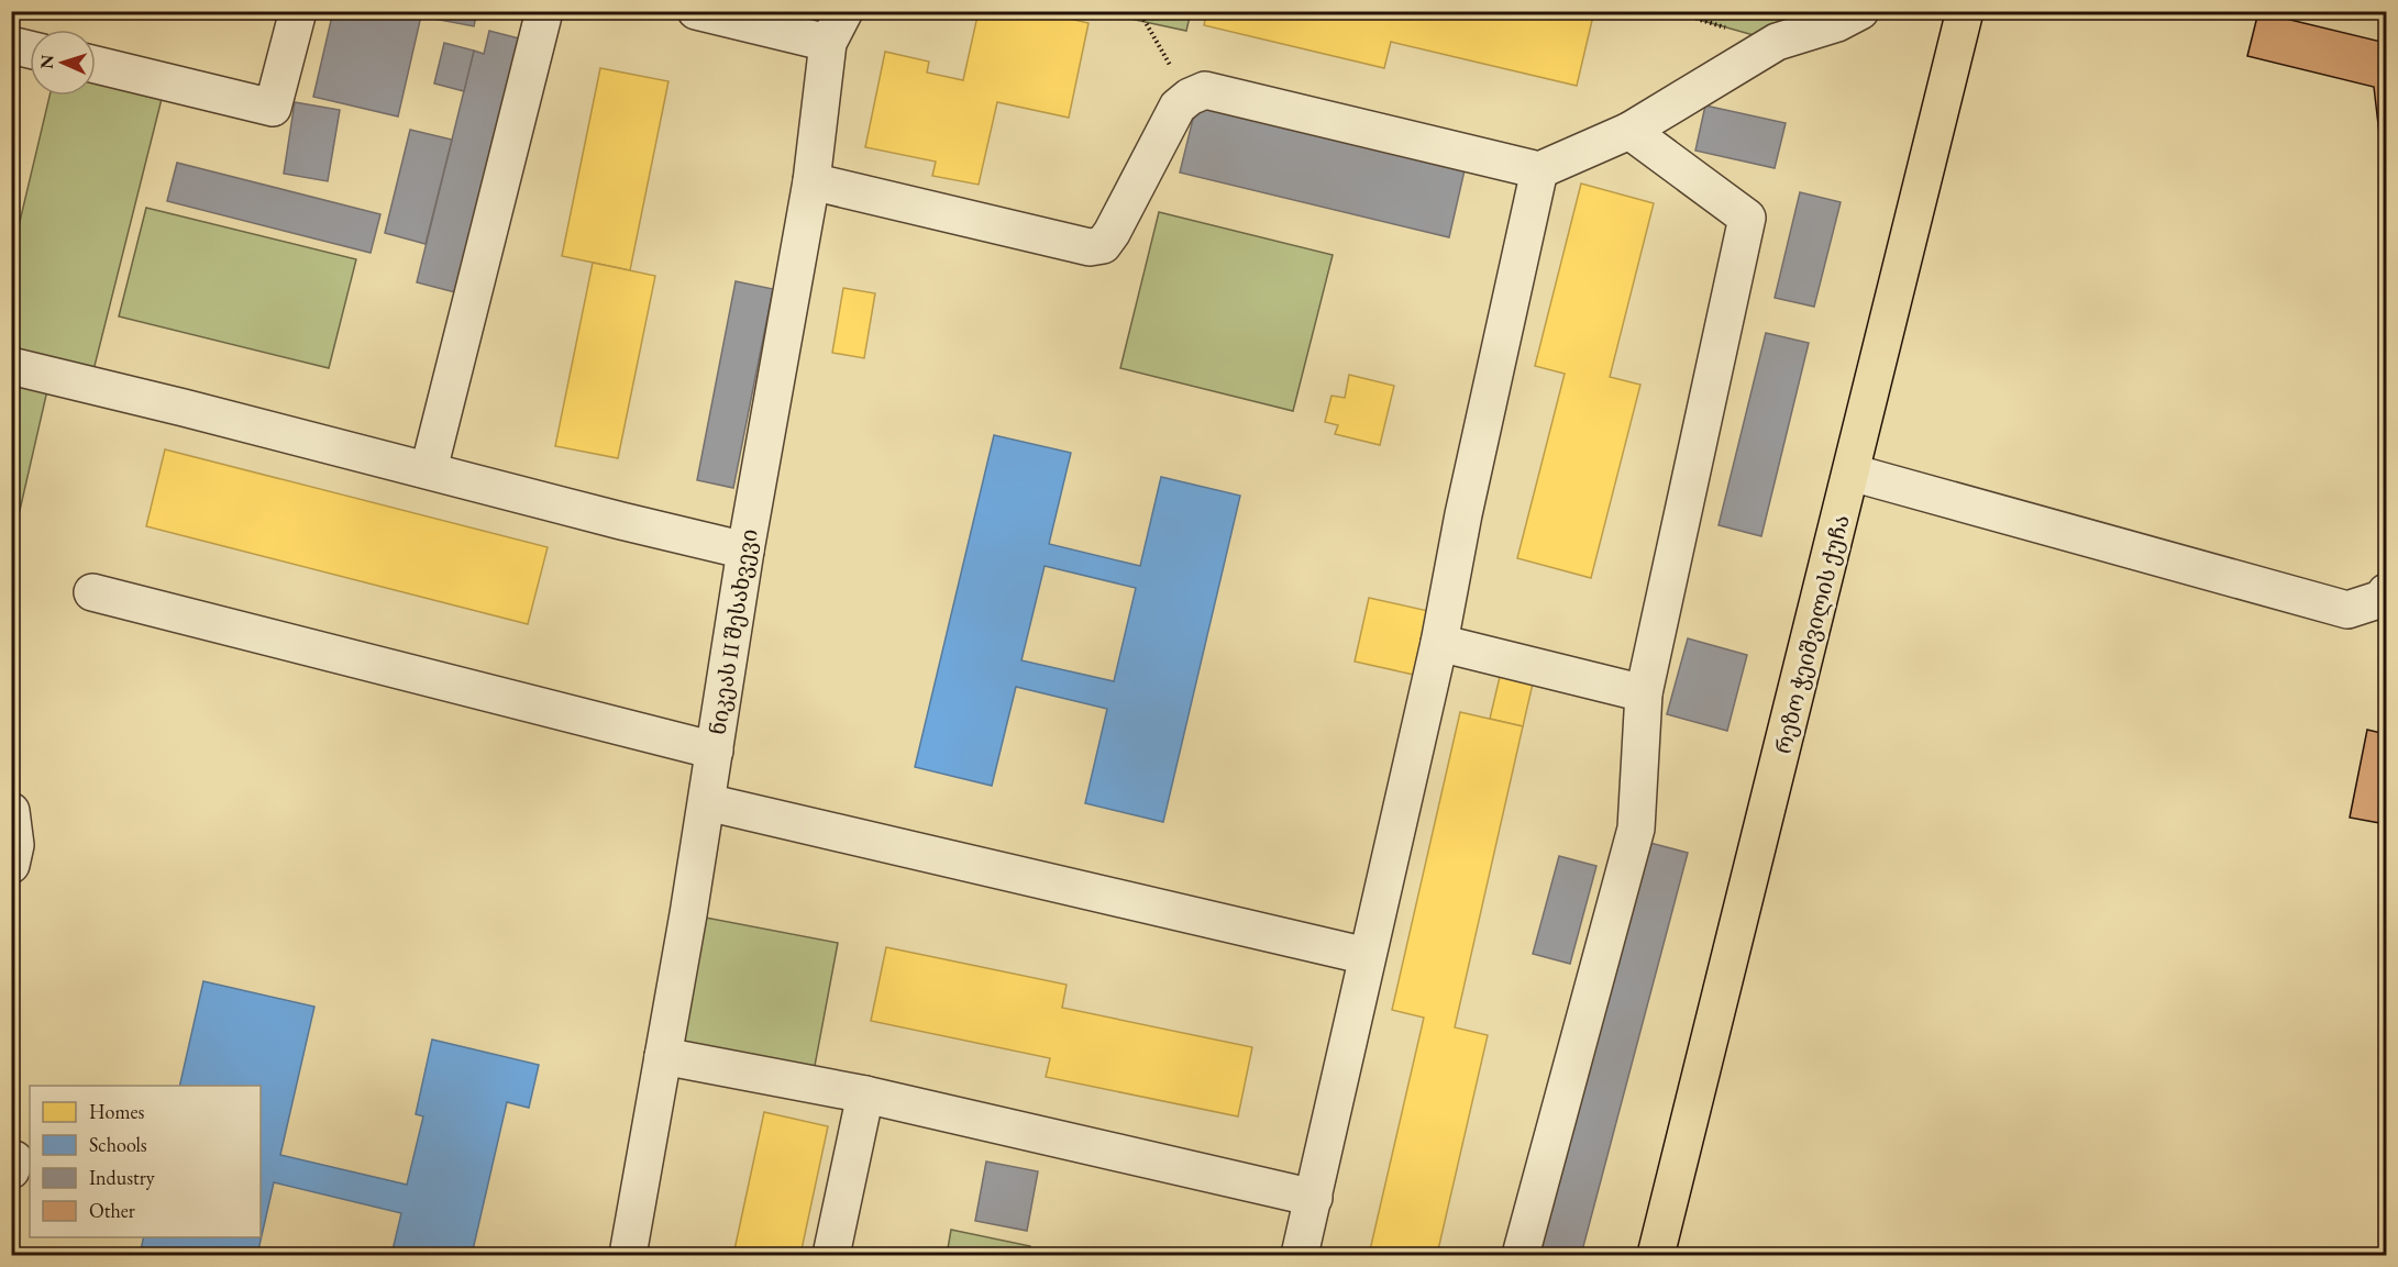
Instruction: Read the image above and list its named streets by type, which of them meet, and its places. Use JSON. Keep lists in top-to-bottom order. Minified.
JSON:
{"streets":{"main road":["რეზო ჭეიშვილის ქუჩა"],"street":["ნიკეას II შესახვევი"]},"legend":["Homes","Schools","Industry","Other"],"north":"left"}
